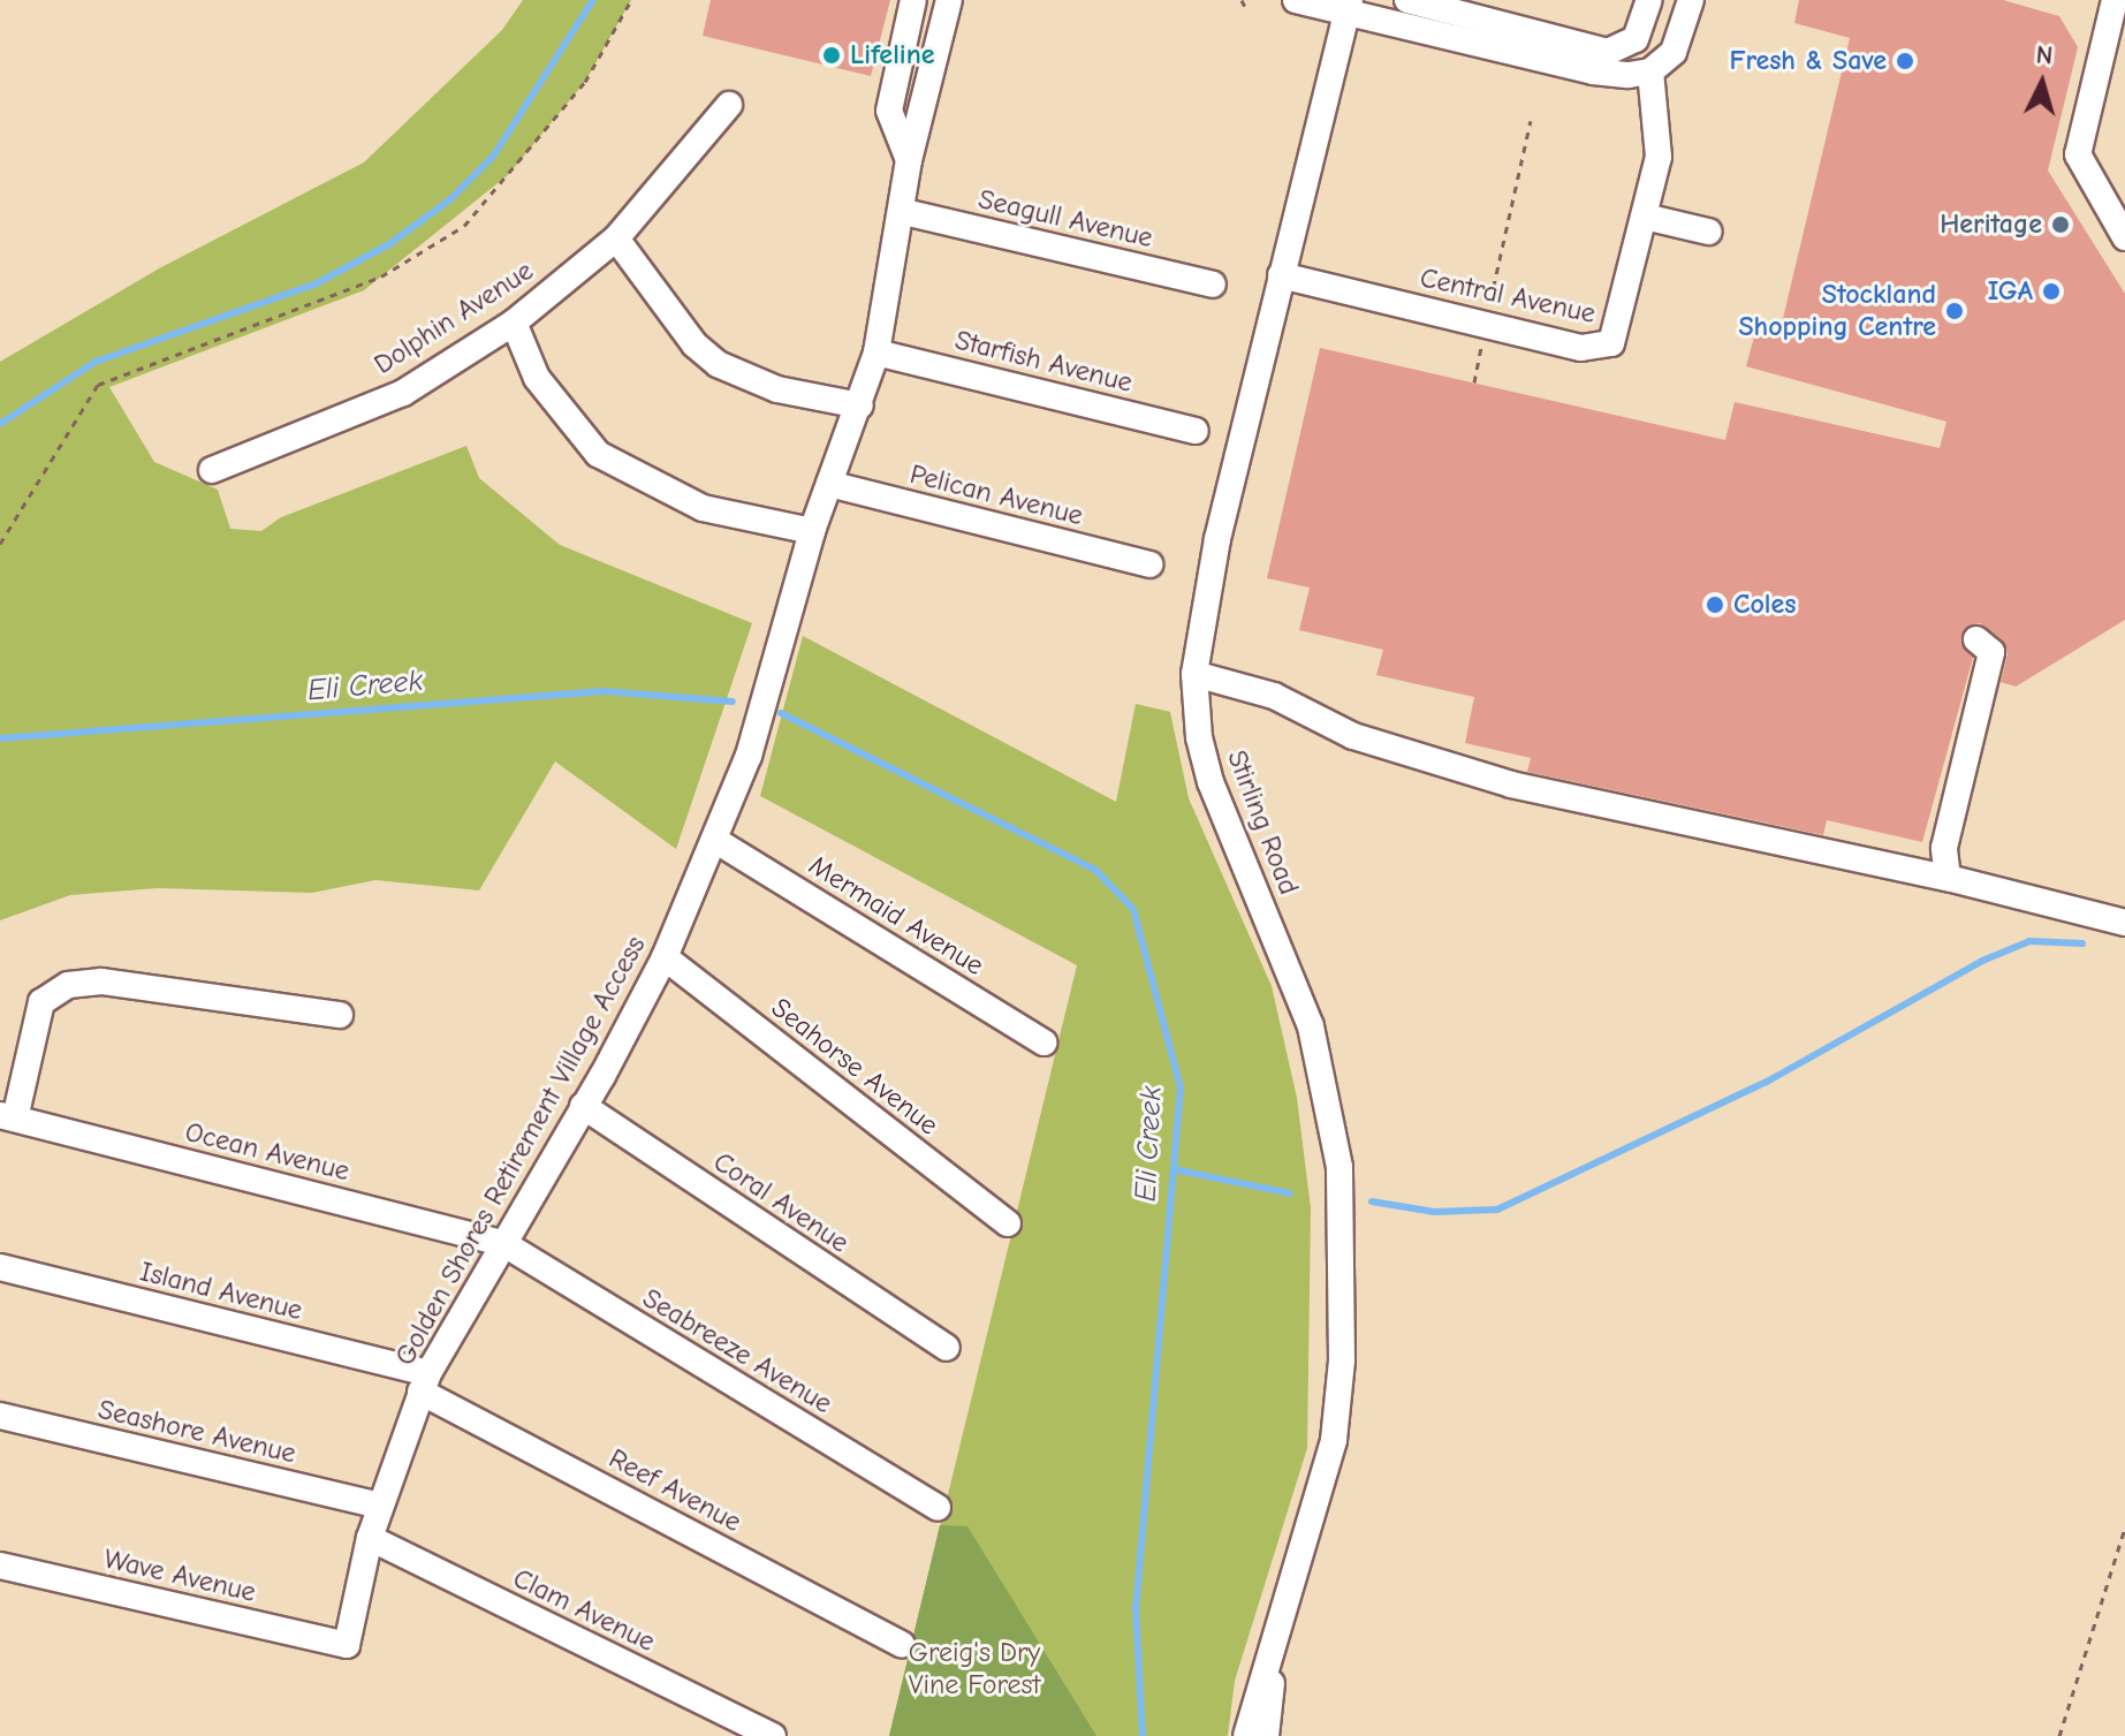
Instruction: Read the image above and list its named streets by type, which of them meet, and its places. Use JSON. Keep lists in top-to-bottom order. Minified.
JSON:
{"streets":{"street":["Seagull Avenue","Central Avenue","Dolphin Avenue","Starfish Avenue","Pelican Avenue","Stirling Road","Mermaid Avenue","Seahorse Avenue","Golden Shores Retirement Village Access","Ocean Avenue","Coral Avenue","Island Avenue","Seabreeze Avenue","Seashore Avenue","Reef Avenue","Wave Avenue","Clam Avenue"]},"crossings":[["Seagull Avenue","Golden Shores Retirement Village Access"],["Central Avenue","Stirling Road"],["Starfish Avenue","Golden Shores Retirement Village Access"],["Pelican Avenue","Golden Shores Retirement Village Access"],["Mermaid Avenue","Golden Shores Retirement Village Access"],["Seahorse Avenue","Golden Shores Retirement Village Access"],["Golden Shores Retirement Village Access","Ocean Avenue"],["Golden Shores Retirement Village Access","Coral Avenue"],["Golden Shores Retirement Village Access","Island Avenue"],["Golden Shores Retirement Village Access","Seabreeze Avenue"],["Golden Shores Retirement Village Access","Seashore Avenue"],["Golden Shores Retirement Village Access","Reef Avenue"],["Golden Shores Retirement Village Access","Wave Avenue"],["Golden Shores Retirement Village Access","Clam Avenue"],["Ocean Avenue","Seabreeze Avenue"],["Island Avenue","Reef Avenue"]],"water":["Eli Creek"],"parks":["Greig's Dry Vine Forest"],"places":["Lifeline","Fresh & Save","Heritage","IGA","Stockland Shopping Centre","Coles"],"north":"top"}
